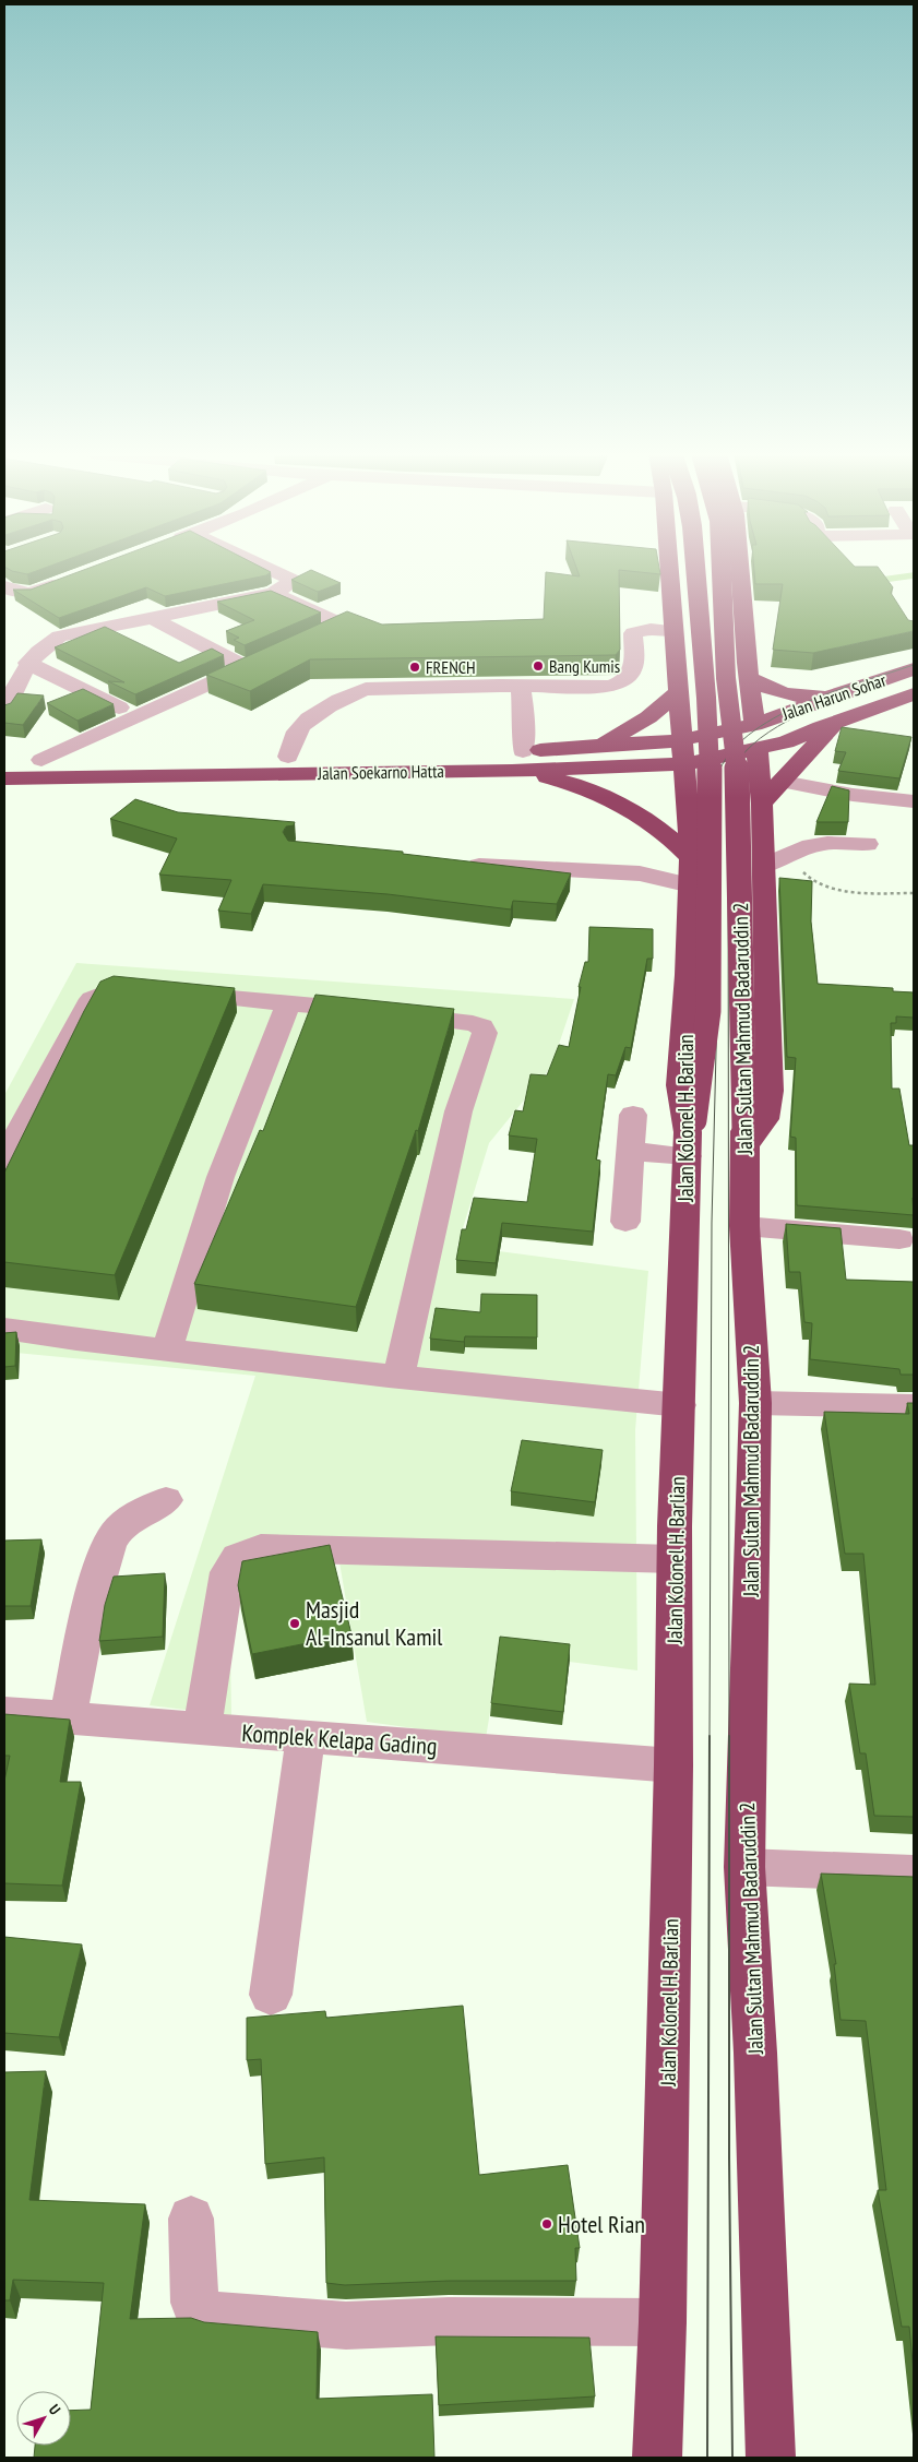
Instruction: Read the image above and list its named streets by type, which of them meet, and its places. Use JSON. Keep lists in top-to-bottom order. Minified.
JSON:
{"streets":{"highway":["Jalan Harun Sohar","Jalan Soekarno Hatta","Jalan Sultan Mahmud Badaruddin 2","Jalan Kolonel H. Barlian"],"street":["Komplek Kelapa Gading"]},"crossings":[["Jalan Harun Sohar","Jalan Soekarno Hatta"],["Jalan Soekarno Hatta","Jalan Kolonel H. Barlian"],["Jalan Sultan Mahmud Badaruddin 2","Jalan Kolonel H. Barlian"],["Jalan Kolonel H. Barlian","Komplek Kelapa Gading"]],"places":["Bang Kumis","FRENCH","Masjid Al-Insanul Kamil","Hotel Rian"],"north":"top right"}
